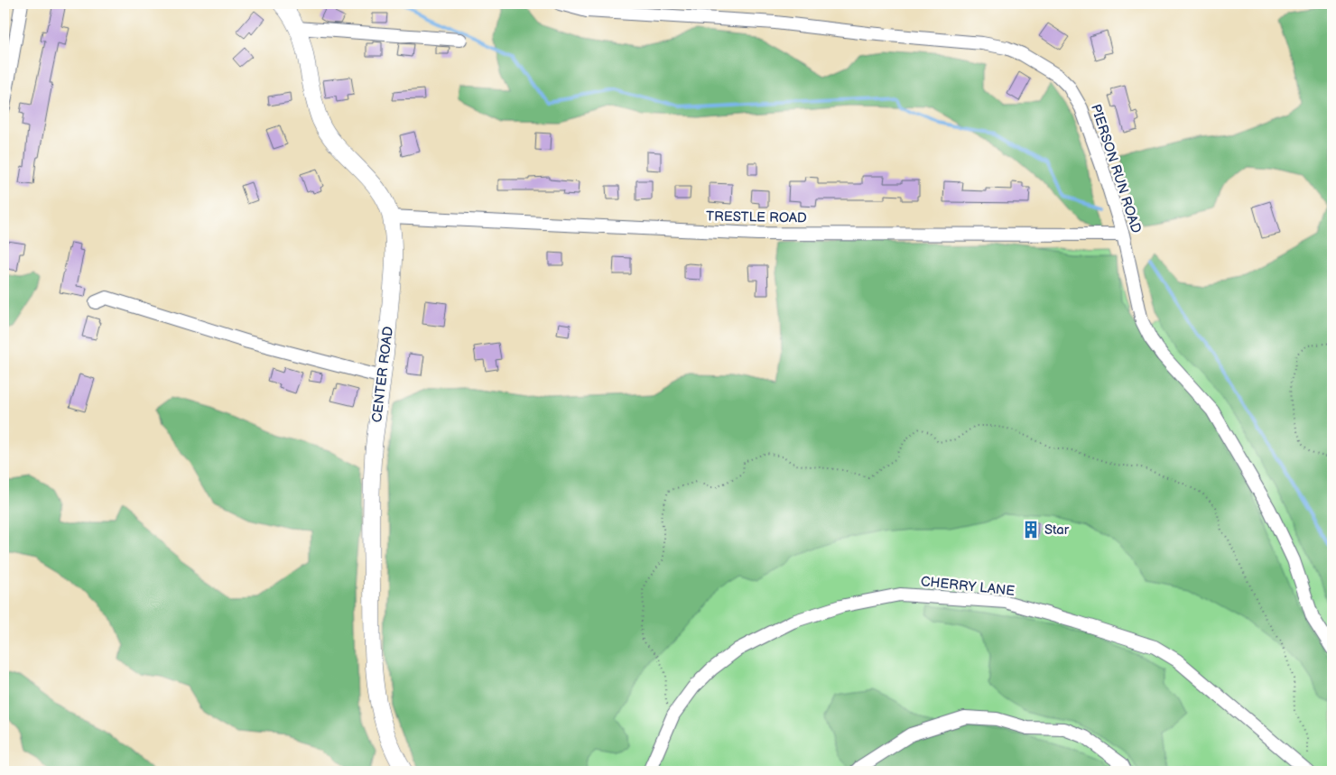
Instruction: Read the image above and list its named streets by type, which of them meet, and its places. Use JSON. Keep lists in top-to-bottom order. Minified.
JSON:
{"streets":{"main road":["CENTER ROAD"],"street":["PIERSON RUN ROAD","TRESTLE ROAD","CHERRY LANE"]},"crossings":[["PIERSON RUN ROAD","TRESTLE ROAD"],["TRESTLE ROAD","CENTER ROAD"]],"places":{"building":["Star"]}}
